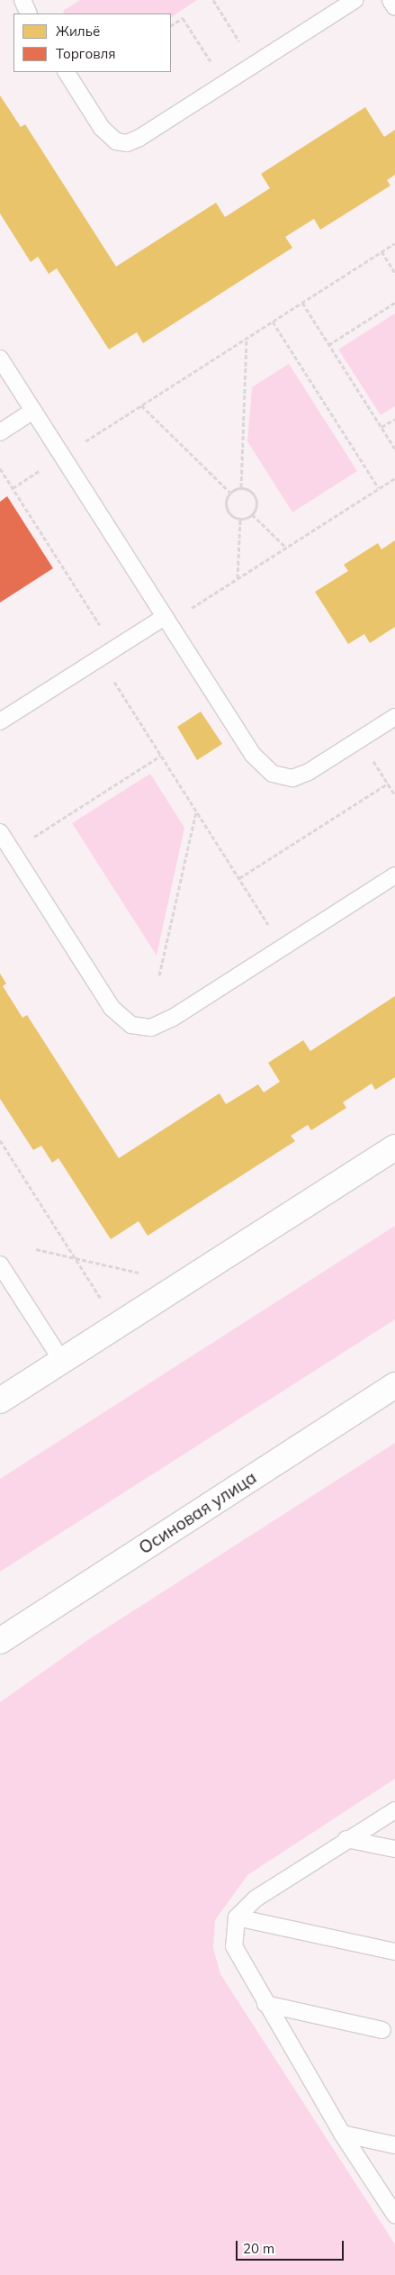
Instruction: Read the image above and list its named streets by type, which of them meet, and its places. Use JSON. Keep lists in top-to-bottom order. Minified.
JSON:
{"streets":{"street":["Осиновая улица"]},"legend":["Жильё","Торговля"],"scale_bar":"20 m"}
